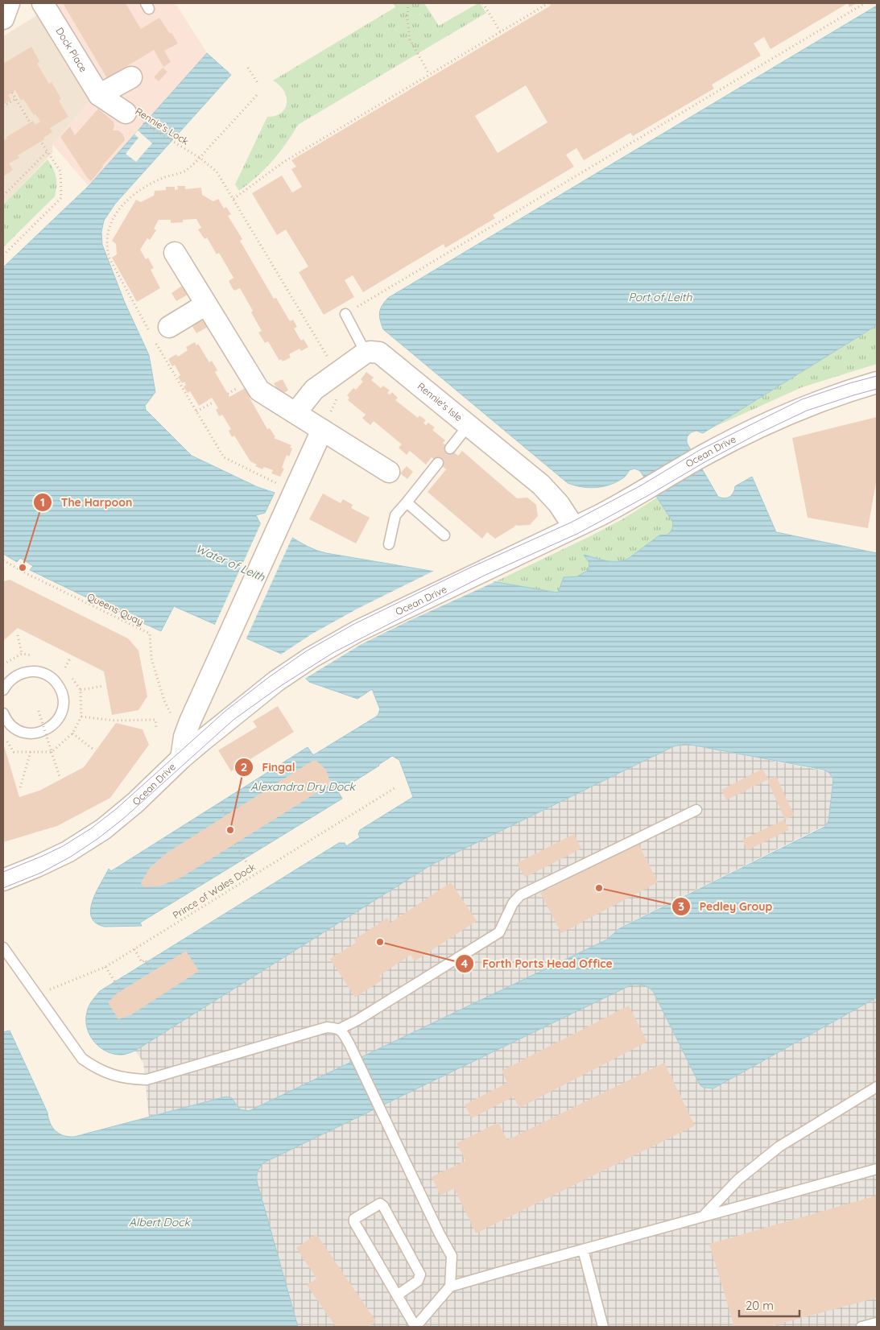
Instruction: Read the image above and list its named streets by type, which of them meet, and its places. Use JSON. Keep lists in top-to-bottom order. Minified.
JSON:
{"streets":{"street":["Dock Place","Rennie's Isle","Ocean Drive"],"path":["Rennie's Lock","Queens Quay","Prince of Wales Dock"]},"crossings":[["Dock Place","Rennie's Lock"],["Rennie's Isle","Ocean Drive"]],"water":["Port of Leith","Water of Leith","Alexandra Dry Dock","Albert Dock"],"places":["The Harpoon","Fingal","Pedley Group","Forth Ports Head Office"],"scale_bar":"20 m"}
